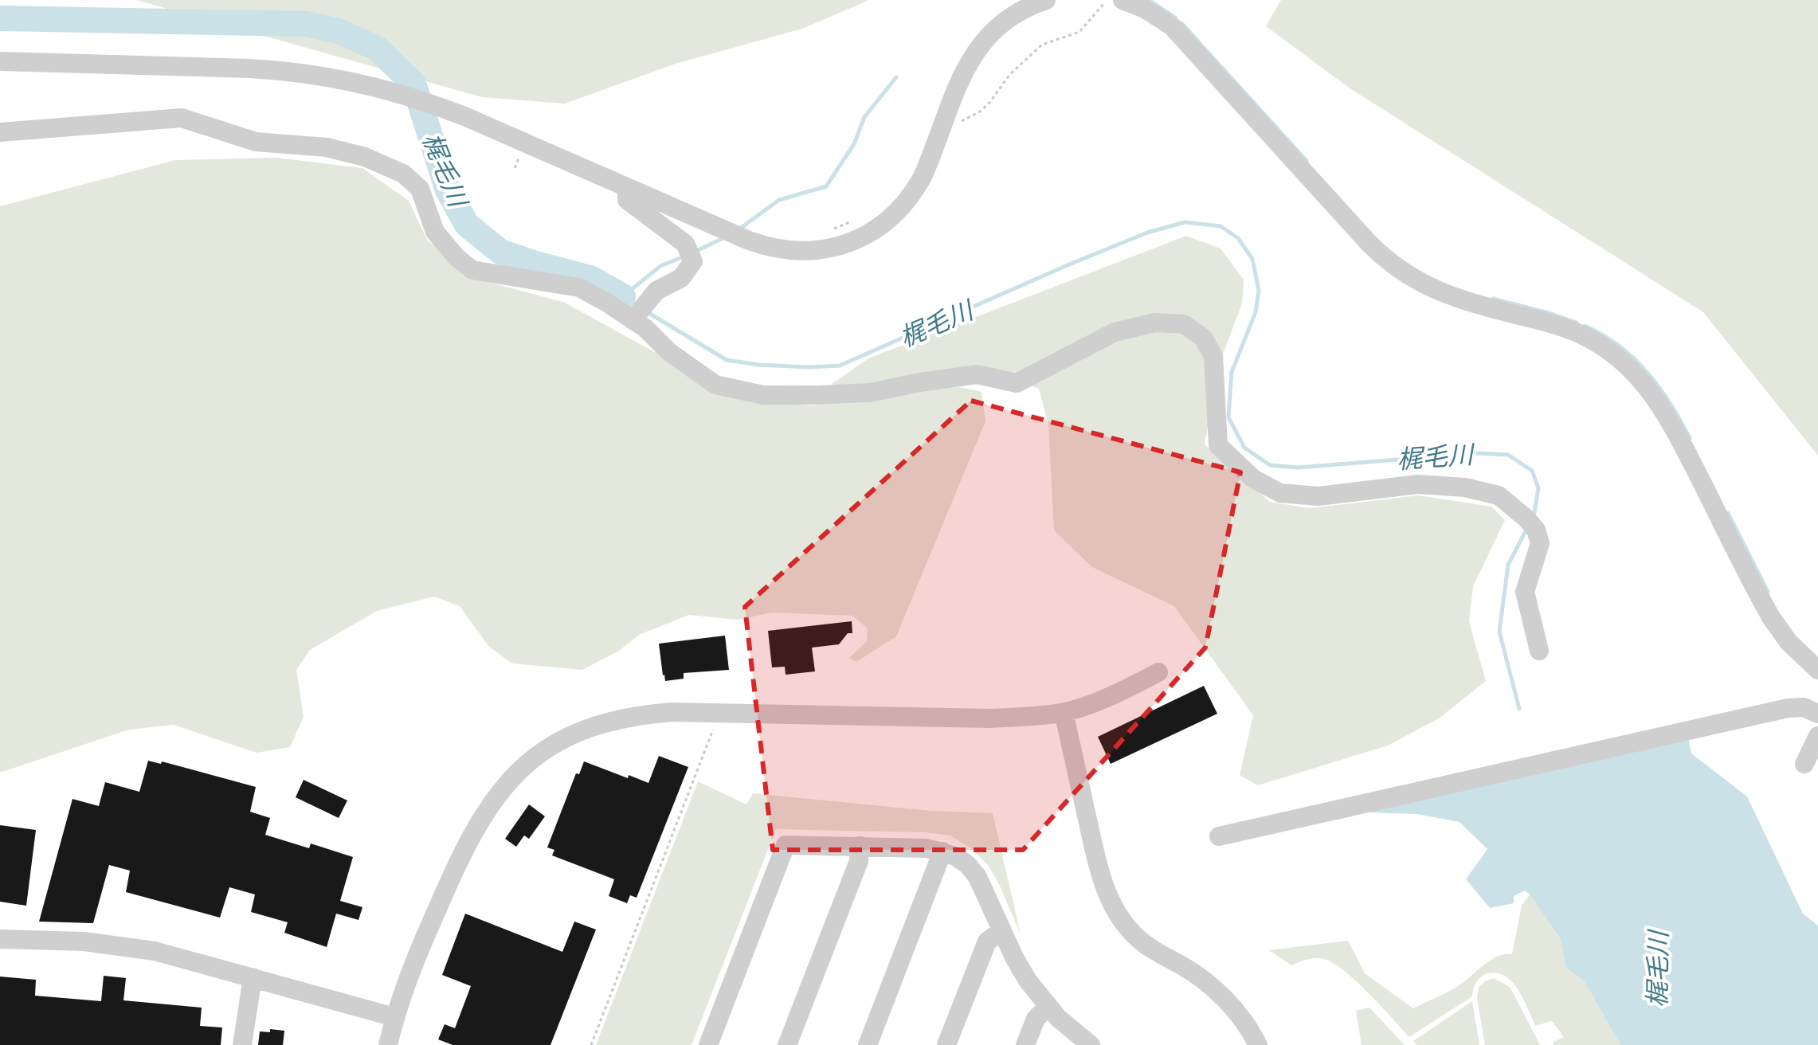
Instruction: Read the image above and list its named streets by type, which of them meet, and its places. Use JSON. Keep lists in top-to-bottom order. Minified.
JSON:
{"water":["梶毛川"]}
